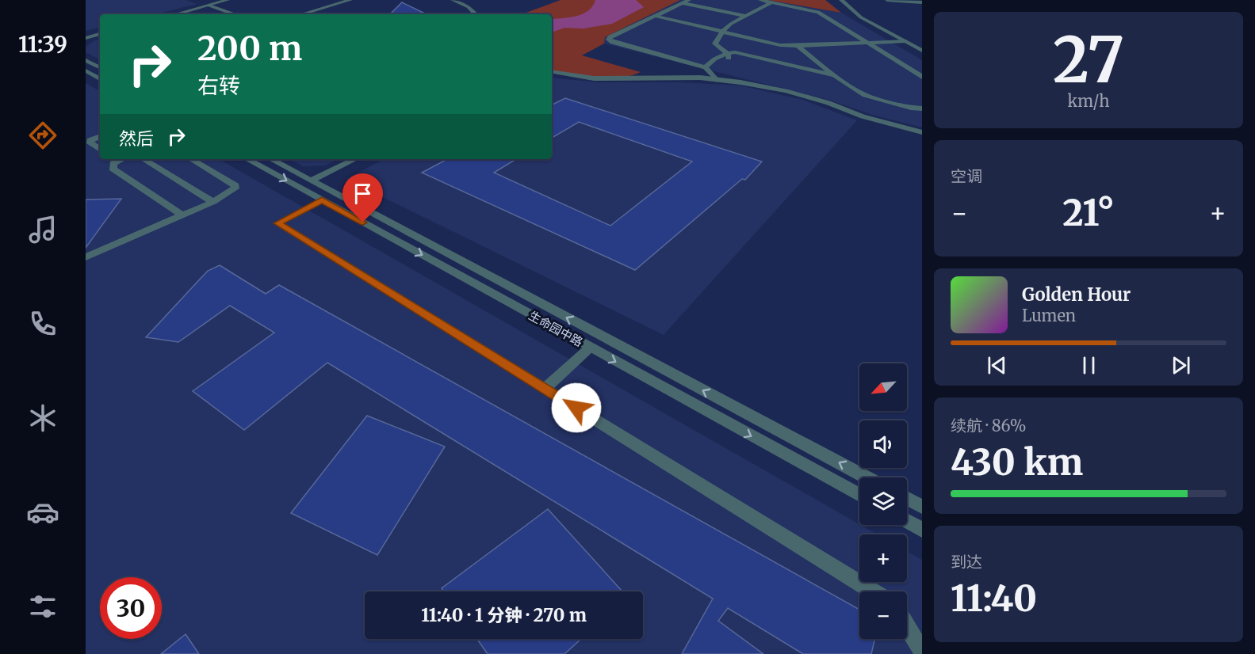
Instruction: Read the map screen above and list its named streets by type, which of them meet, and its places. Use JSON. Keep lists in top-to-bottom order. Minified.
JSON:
{"streets":{"street":["生命园中路"]},"north":"bottom left","page":{"tabs":"11:39","tile":[["27","km/h"],"空调",["续航 · 86%","430 km"],["到达","11:40"]],"turn":["200 m","右转"],"then":"然后","heat":["−","21°","+"],"song":["Golden Hour","Lumen"],"map_buttons":["+","−"],"limit":"30","trip":"11:40 · 1 分钟 · 270 m"}}
